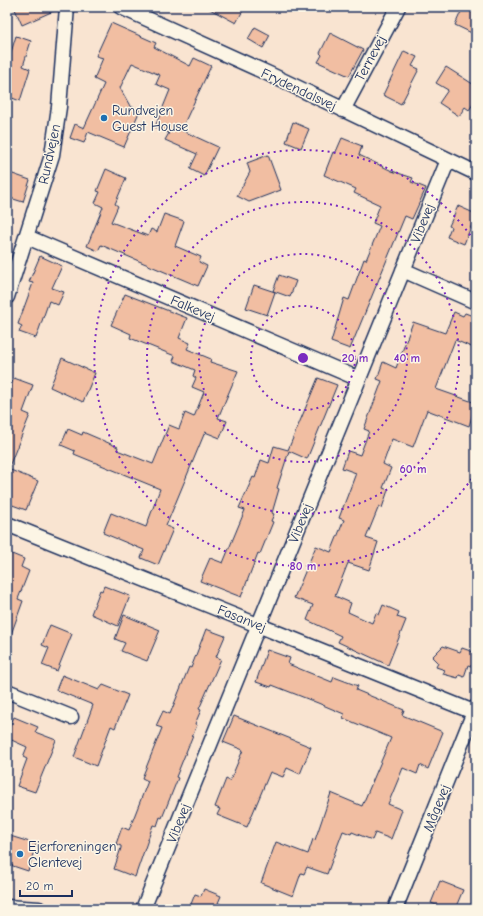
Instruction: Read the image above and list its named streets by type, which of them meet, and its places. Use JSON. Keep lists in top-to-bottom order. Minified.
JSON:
{"streets":{"street":["Ternevej","Frydendalsvej","Rundvejen","Vibevej","Falkevej","Fasanvej","Mågevej"]},"crossings":[["Ternevej","Frydendalsvej"],["Frydendalsvej","Vibevej"],["Rundvejen","Falkevej"],["Vibevej","Falkevej"],["Vibevej","Fasanvej"],["Fasanvej","Mågevej"]],"places":["Rundvejen Guest House","Ejerforeningen Glentevej"],"scale_bar":"20 m","rings":["20 m","40 m","60 m","80 m"]}
